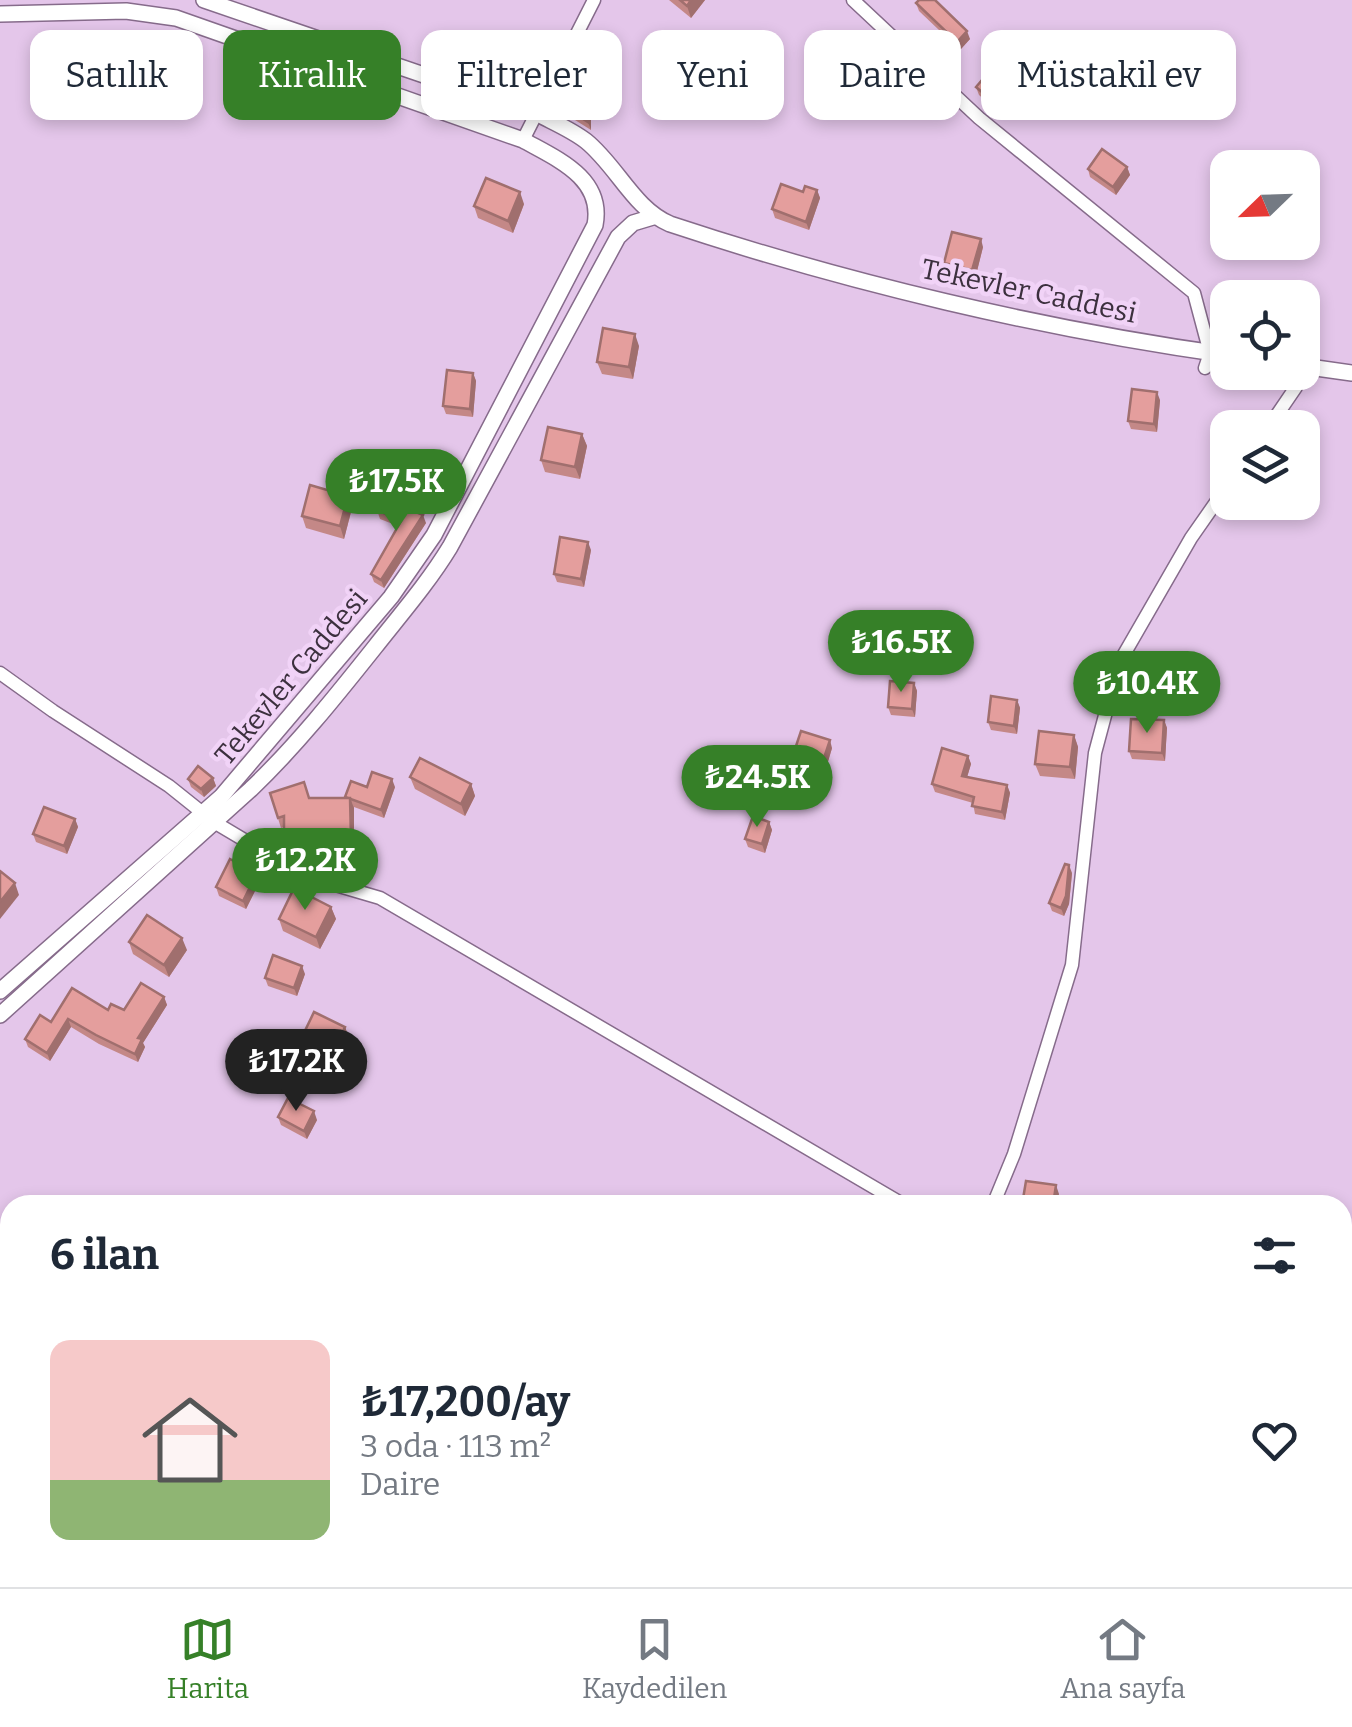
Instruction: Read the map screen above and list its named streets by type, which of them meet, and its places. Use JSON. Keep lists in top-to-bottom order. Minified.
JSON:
{"streets":{"street":["Tekevler Caddesi"]},"north":"bottom left","page":{"chip":["Satılık","Kiralık","Filtreler","Yeni","Daire","Müstakil ev"],"price":["₺17.5K","₺16.5K","₺10.4K","₺24.5K","₺12.2K","₺17.2K"],"heading":"6 ilan","list":[{"name":"₺17,200/ay","note":"3 oda · 113 m² · Daire"}],"tabs":["Harita","Kaydedilen","Ana sayfa"]}}
